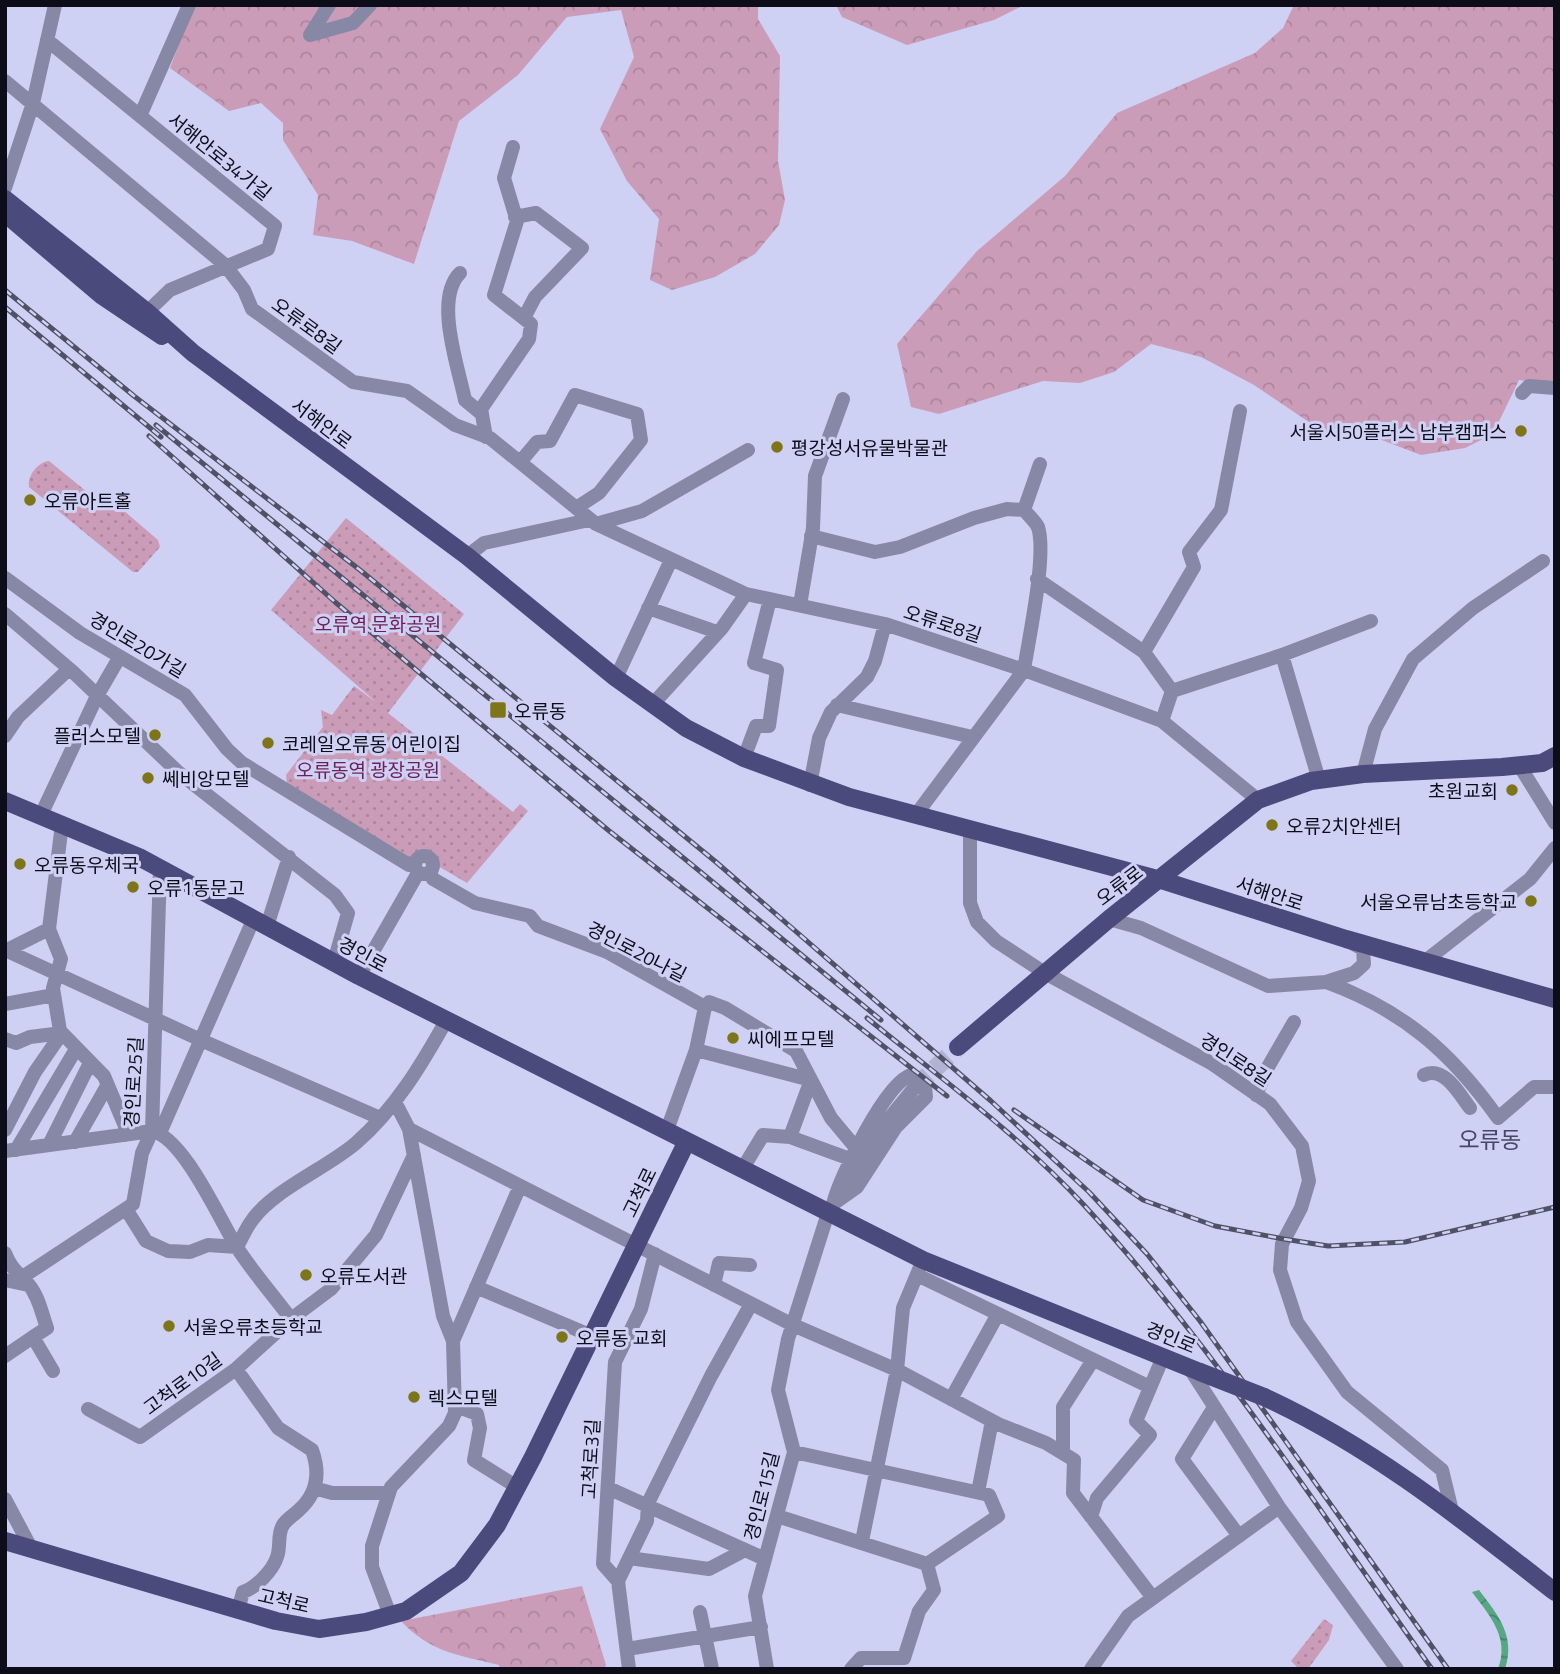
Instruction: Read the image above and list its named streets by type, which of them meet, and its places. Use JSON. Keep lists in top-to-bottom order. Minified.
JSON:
{"streets":{"main road":["서해안로","오류로","경인로","고척로"],"street":["서해안로34가길","오류로8길","경인로20가길","경인로20나길","경인로8길","경인로25길","고척로10길","고척로3길","경인로15길"]},"crossings":[["서해안로34가길","오류로8길"],["서해안로34가길","서해안로"],["오류로8길","오류로"],["서해안로","오류로"],["경인로20가길","경인로20나길"],["오류로","경인로8길"],["경인로","경인로8길"],["경인로","경인로25길"],["경인로","고척로"],["경인로","경인로15길"]],"districts":["오류동"],"parks":["오류역 문화공원","오류동역 광장공원"],"places":{"other":["서울시50플러스 남부캠퍼스","평강성서유물박물관","오류아트홀","플러스모텔","코레일오류동 어린이집","쎄비앙모텔","초원교회","오류2치안센터","오류동우체국","오류1동문고","서울오류남초등학교","씨에프모텔","오류도서관","서울오류초등학교","오류동 교회","렉스모텔"],"transit":["오류동"]}}
